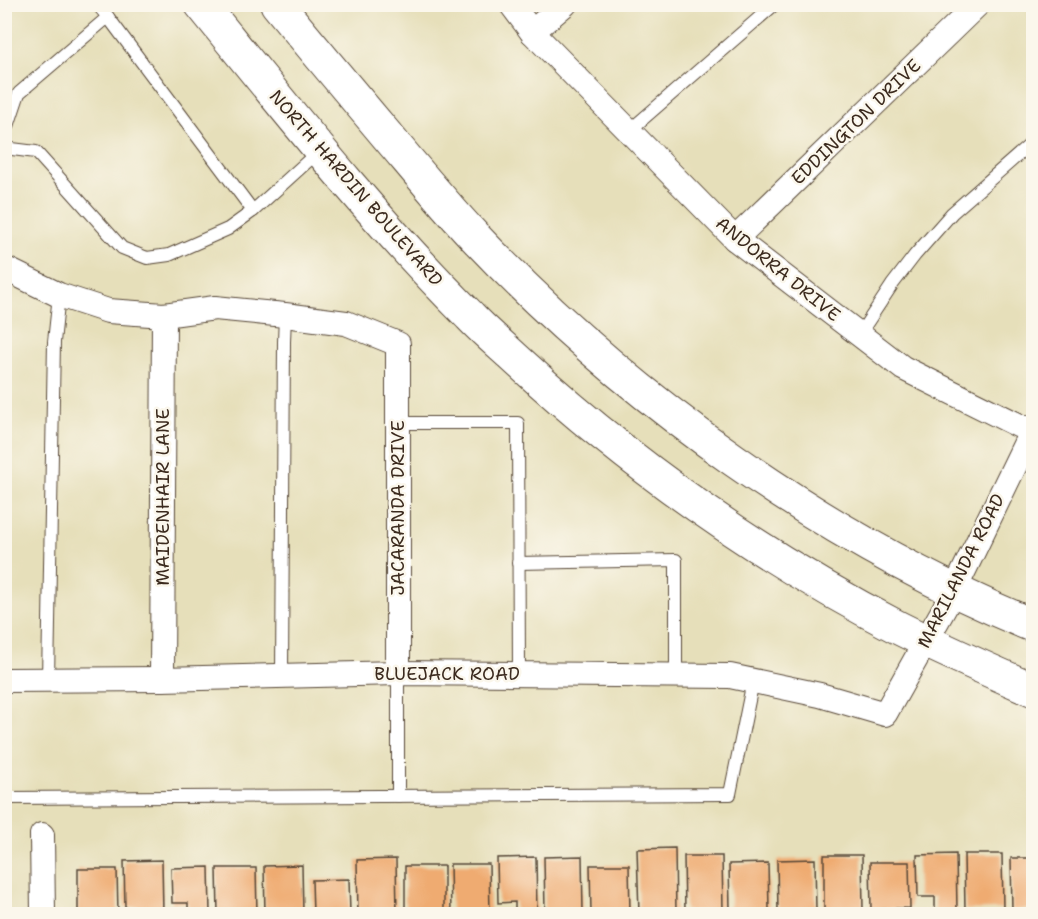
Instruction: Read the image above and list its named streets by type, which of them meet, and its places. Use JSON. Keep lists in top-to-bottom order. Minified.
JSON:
{"streets":{"main road":["NORTH HARDIN BOULEVARD"],"street":["EDDINGTON DRIVE","ANDORRA DRIVE","MAIDENHAIR LANE","JACARANDA DRIVE","MARILANDA ROAD","BLUEJACK ROAD"]},"crossings":[["EDDINGTON DRIVE","ANDORRA DRIVE"],["NORTH HARDIN BOULEVARD","MARILANDA ROAD"],["ANDORRA DRIVE","MARILANDA ROAD"],["MAIDENHAIR LANE","BLUEJACK ROAD"],["JACARANDA DRIVE","BLUEJACK ROAD"],["MARILANDA ROAD","BLUEJACK ROAD"]]}
